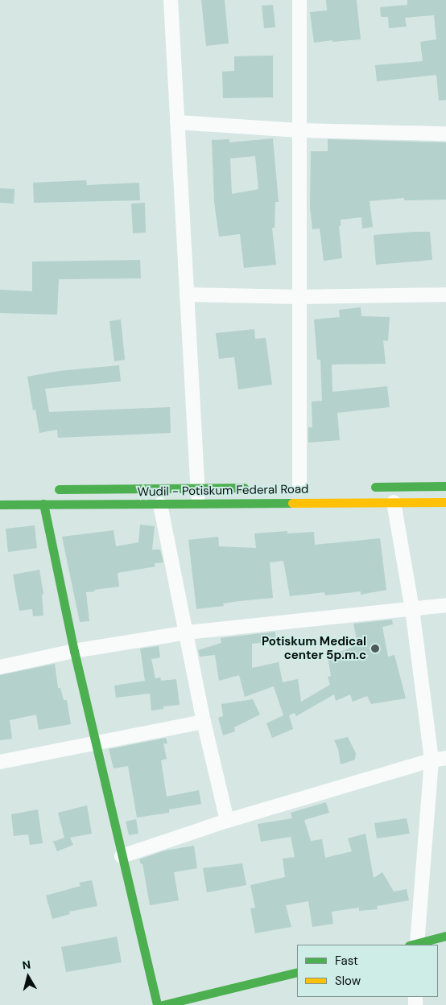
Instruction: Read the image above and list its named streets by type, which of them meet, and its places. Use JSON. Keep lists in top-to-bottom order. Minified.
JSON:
{"streets":{"main road":["Wudil - Potiskum Federal Road"]},"places":["Potiskum Medical center 5p.m.c"],"legend":["Fast","Slow"],"north":"top"}
